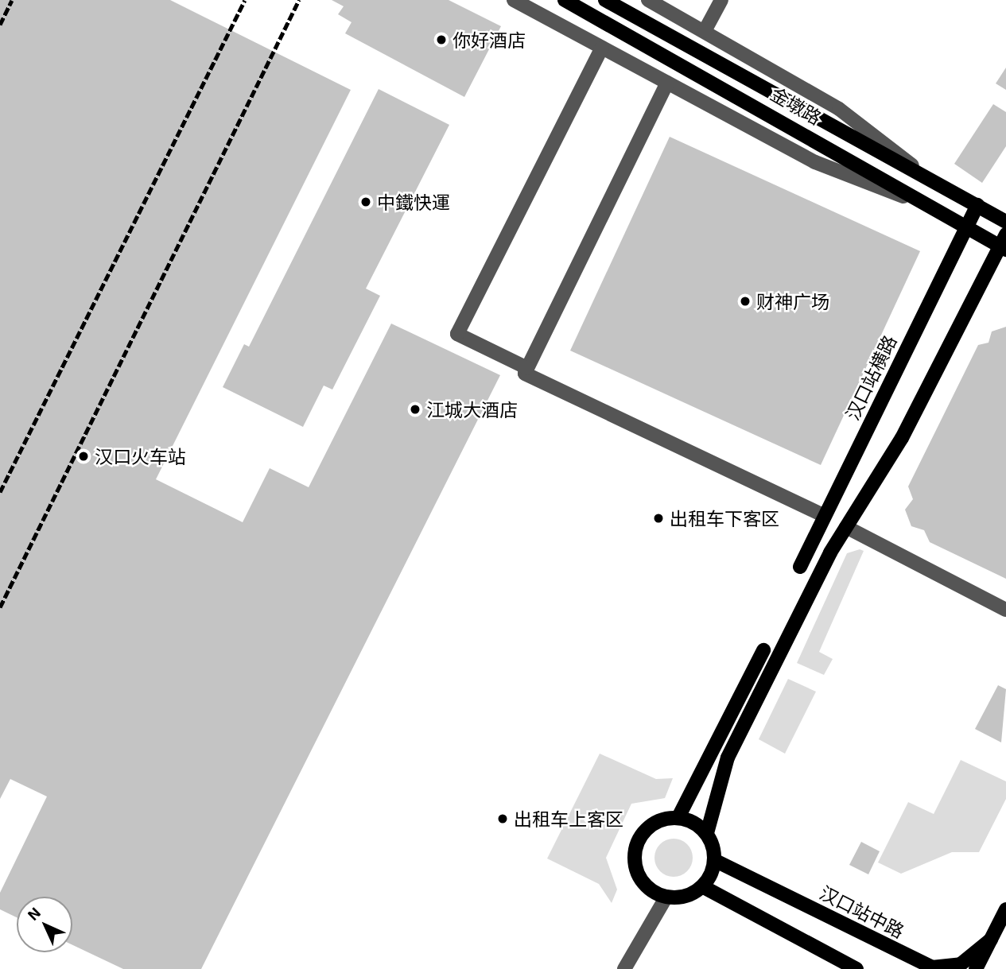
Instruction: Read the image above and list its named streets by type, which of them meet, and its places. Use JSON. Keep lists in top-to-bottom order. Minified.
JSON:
{"streets":{"main road":["金墩路","汉口站横路","汉口站中路"]},"crossings":[["金墩路","汉口站横路"]],"places":["你好酒店","中鐵快運","财神广场","江城大酒店","汉口火车站","出租车下客区","出租车上客区"],"north":"top left"}
